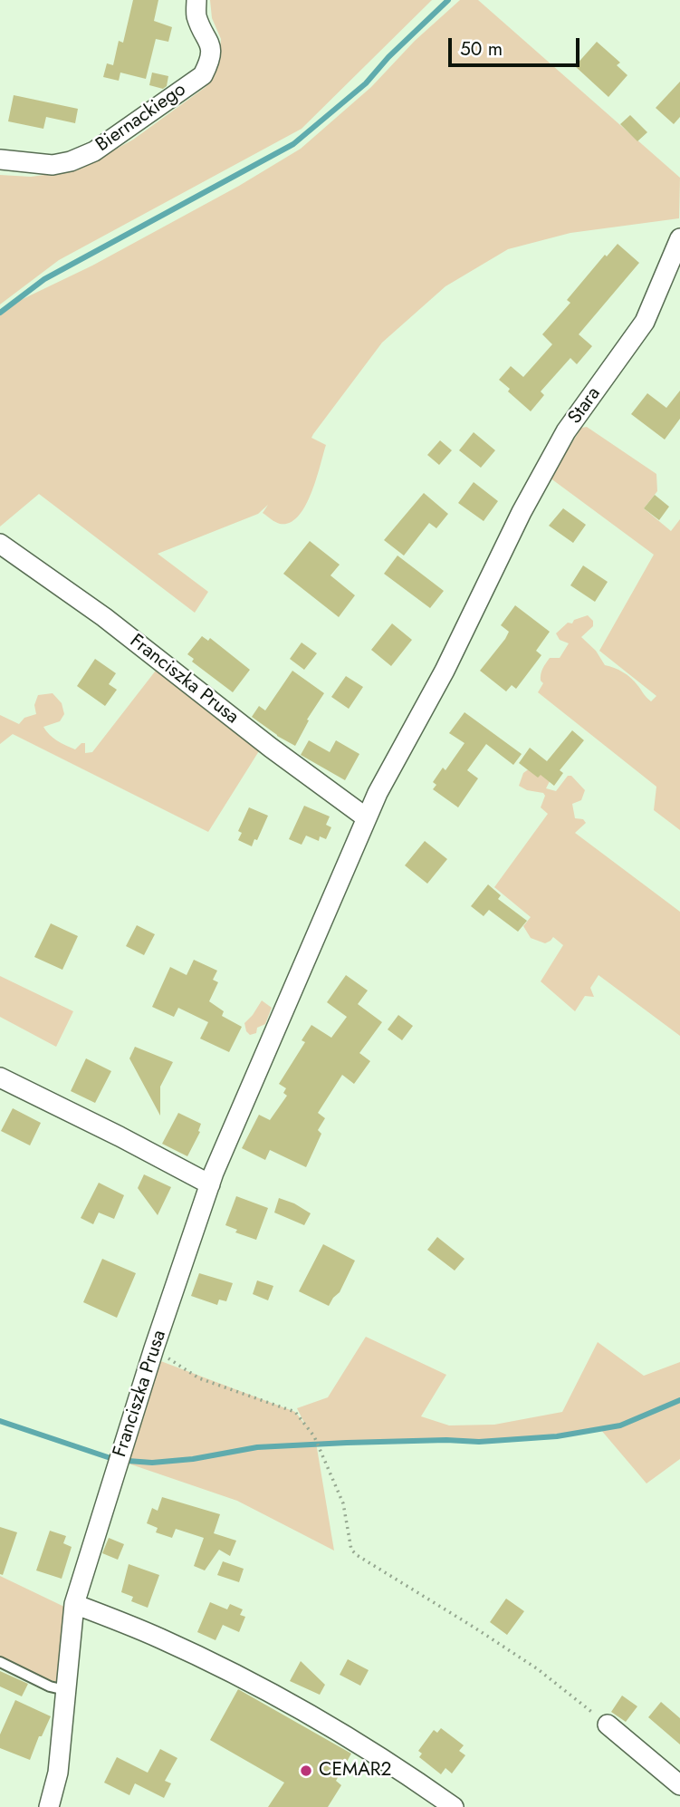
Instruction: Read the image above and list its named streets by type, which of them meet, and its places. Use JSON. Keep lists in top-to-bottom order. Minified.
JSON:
{"streets":{"street":["Biernackiego","Stara","Franciszka Prusa"]},"crossings":[["Stara","Franciszka Prusa"]],"places":["CEMAR2"],"scale_bar":"50 m"}
